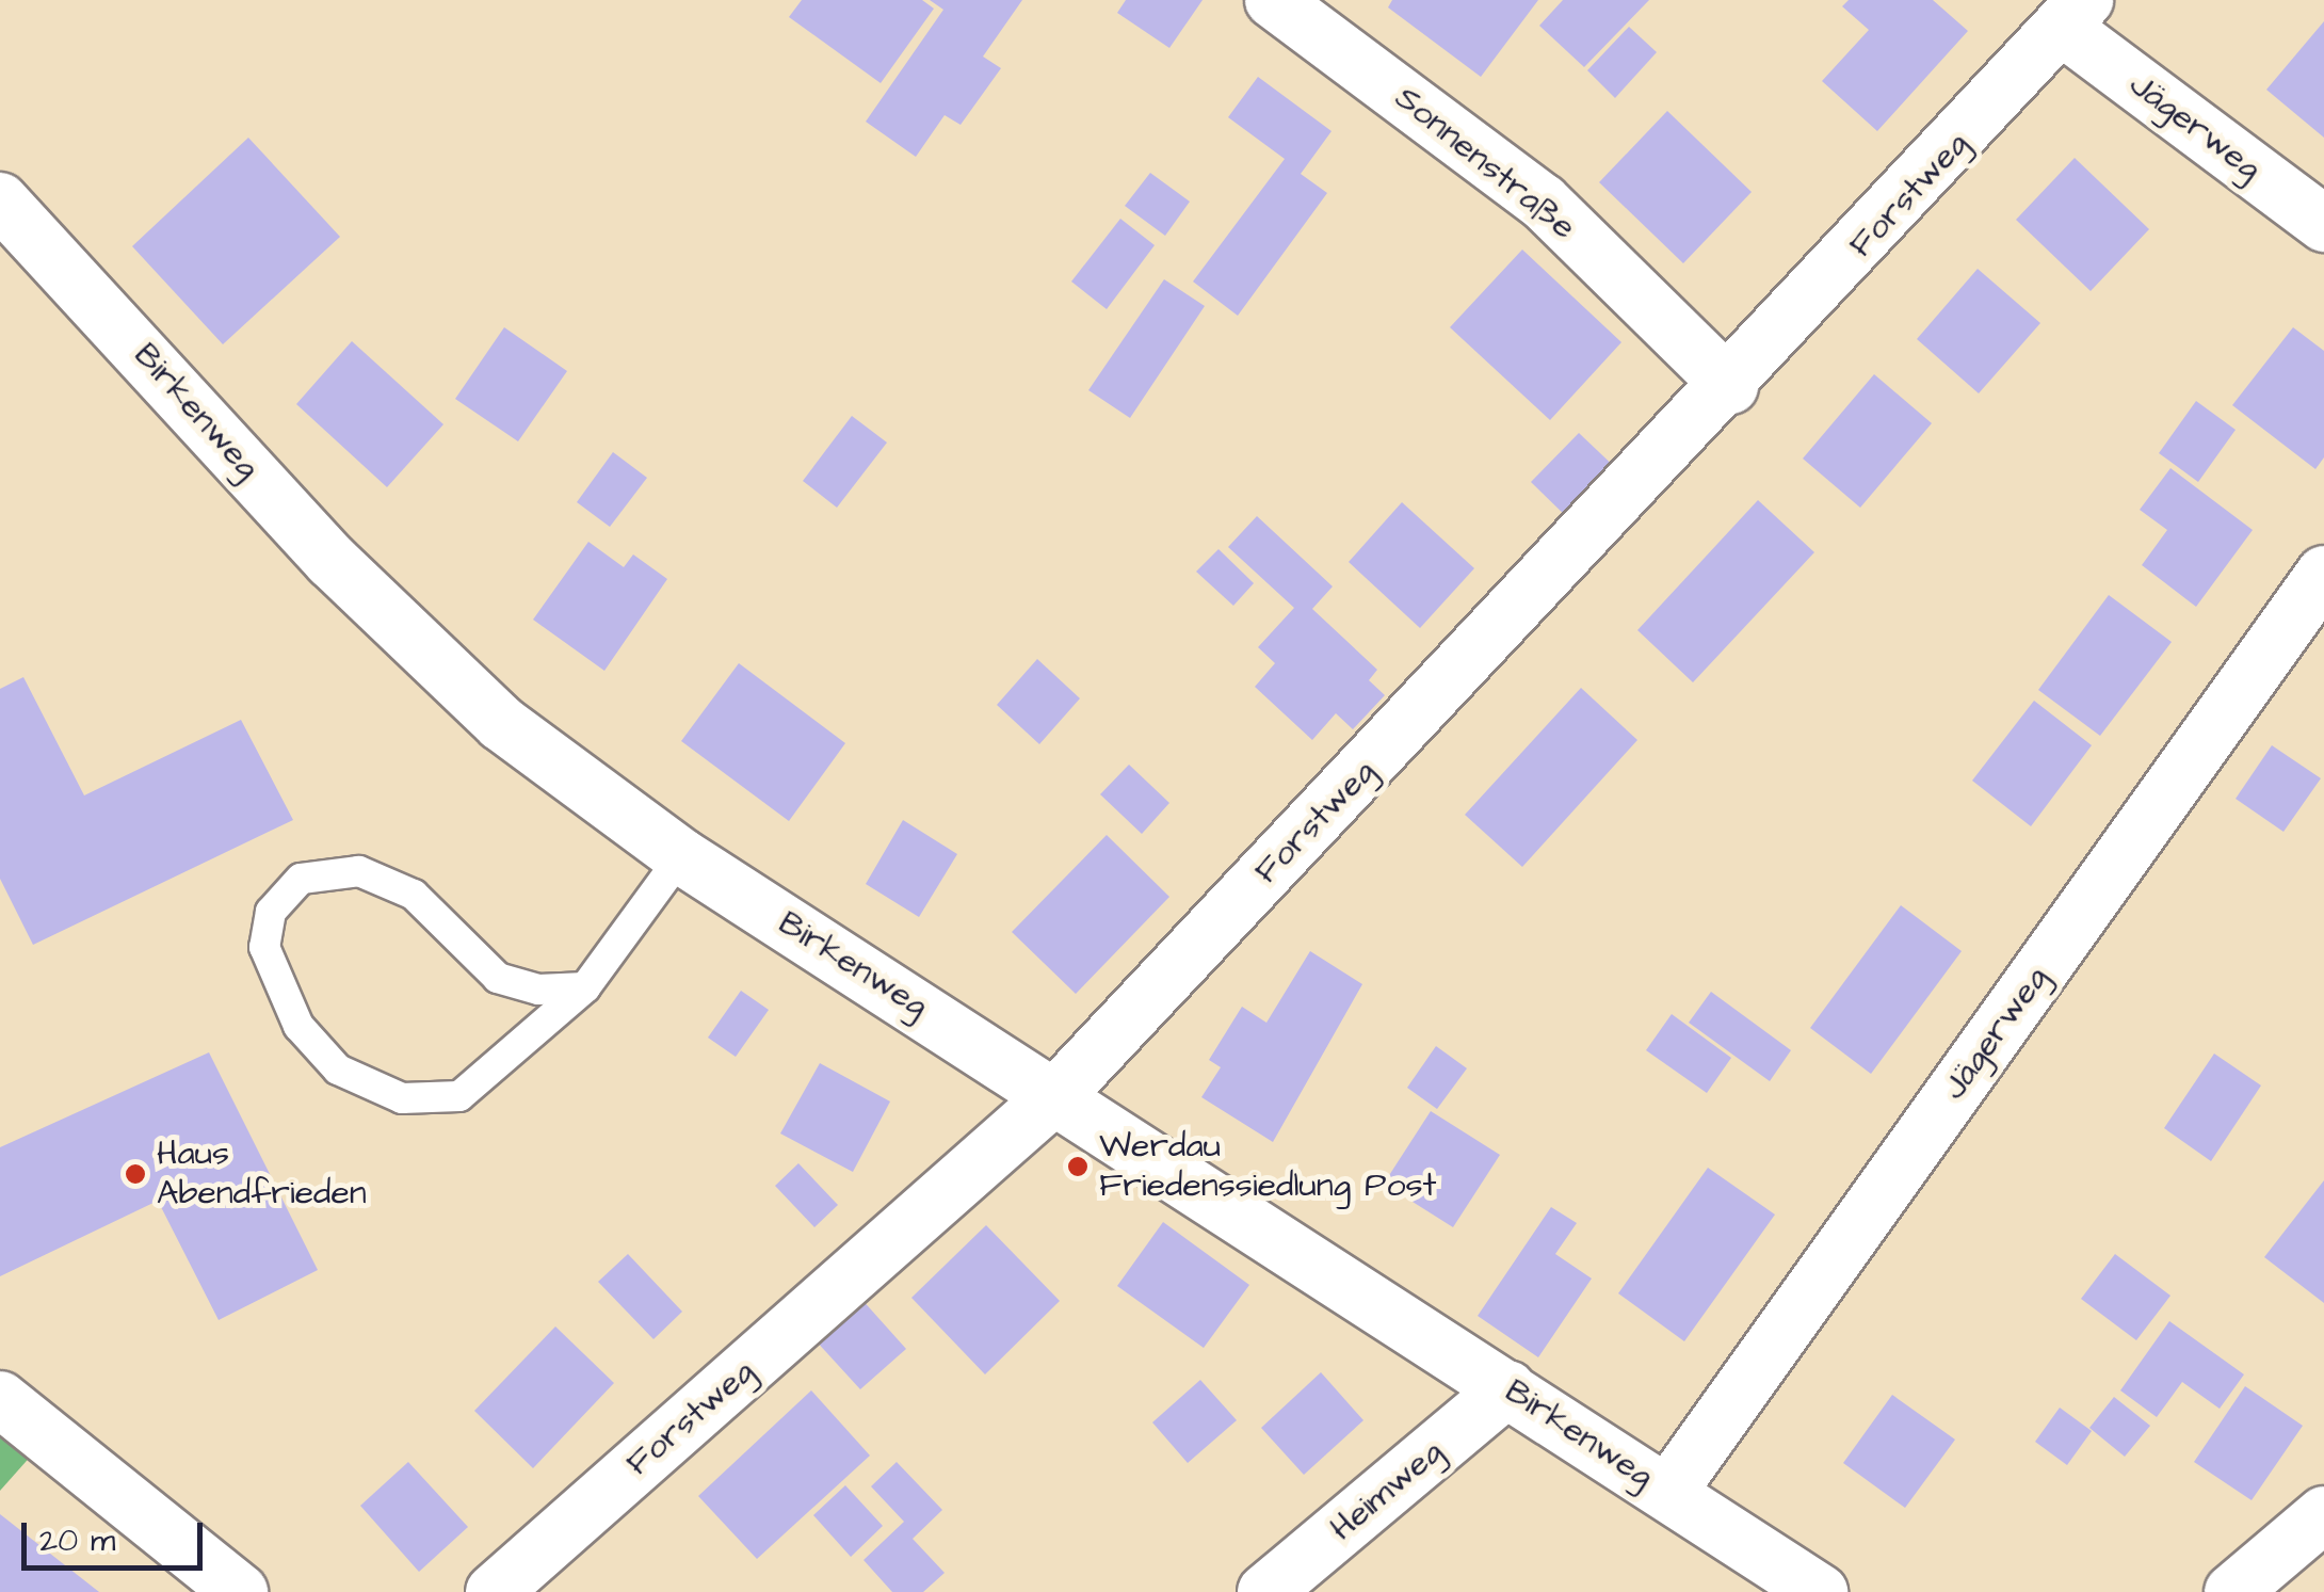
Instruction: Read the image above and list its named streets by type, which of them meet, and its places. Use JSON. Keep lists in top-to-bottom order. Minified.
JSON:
{"streets":{"street":["Jägerweg","Sonnenstraße","Forstweg","Birkenweg","Heimweg"]},"crossings":[["Jägerweg","Forstweg"],["Jägerweg","Birkenweg"],["Sonnenstraße","Forstweg"],["Forstweg","Birkenweg"],["Birkenweg","Heimweg"]],"places":["Werdau Friedenssiedlung Post","Haus Abendfrieden"],"scale_bar":"20 m"}
